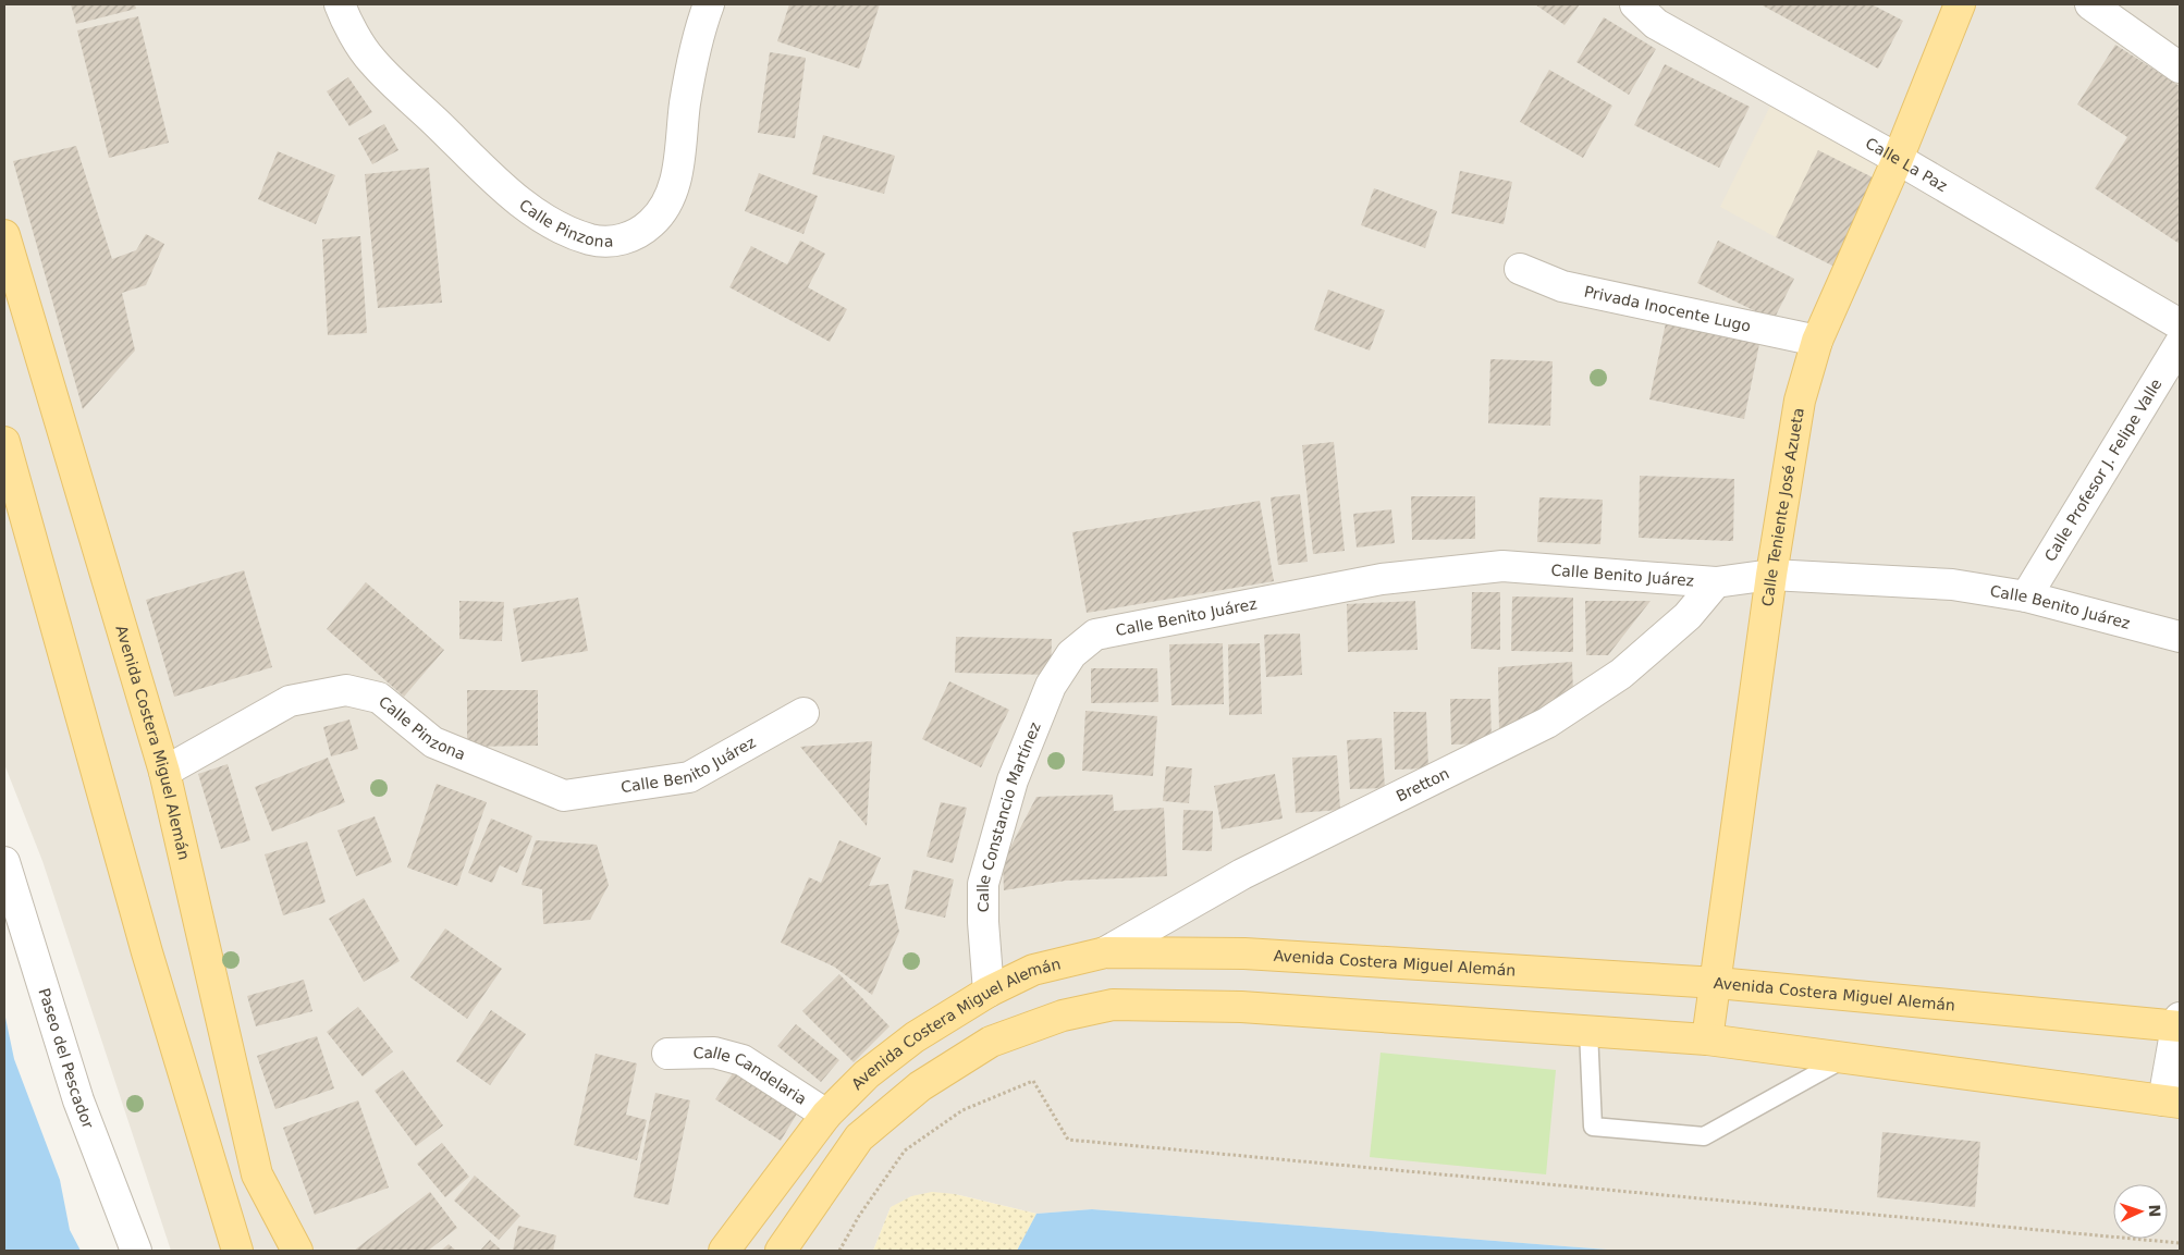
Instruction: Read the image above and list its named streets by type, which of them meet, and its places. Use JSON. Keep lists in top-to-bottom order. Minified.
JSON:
{"streets":{"main road":["Calle Teniente José Azueta","Avenida Costera Miguel Alemán"],"street":["Calle La Paz","Calle Pinzona","Privada Inocente Lugo","Calle Profesor J. Felipe Valle","Calle Benito Juárez","Bretton","Calle Constancio Martínez","Paseo del Pescador","Calle Candelaria"]},"crossings":[["Calle La Paz","Calle Teniente José Azueta"],["Calle Pinzona","Calle Benito Juárez"],["Calle Pinzona","Avenida Costera Miguel Alemán"],["Privada Inocente Lugo","Calle Teniente José Azueta"],["Calle Profesor J. Felipe Valle","Calle Benito Juárez"],["Calle Teniente José Azueta","Calle Benito Juárez"],["Calle Teniente José Azueta","Avenida Costera Miguel Alemán"],["Calle Benito Juárez","Bretton"],["Calle Benito Juárez","Calle Constancio Martínez"],["Avenida Costera Miguel Alemán","Bretton"],["Avenida Costera Miguel Alemán","Calle Constancio Martínez"],["Avenida Costera Miguel Alemán","Calle Candelaria"]],"north":"right"}
